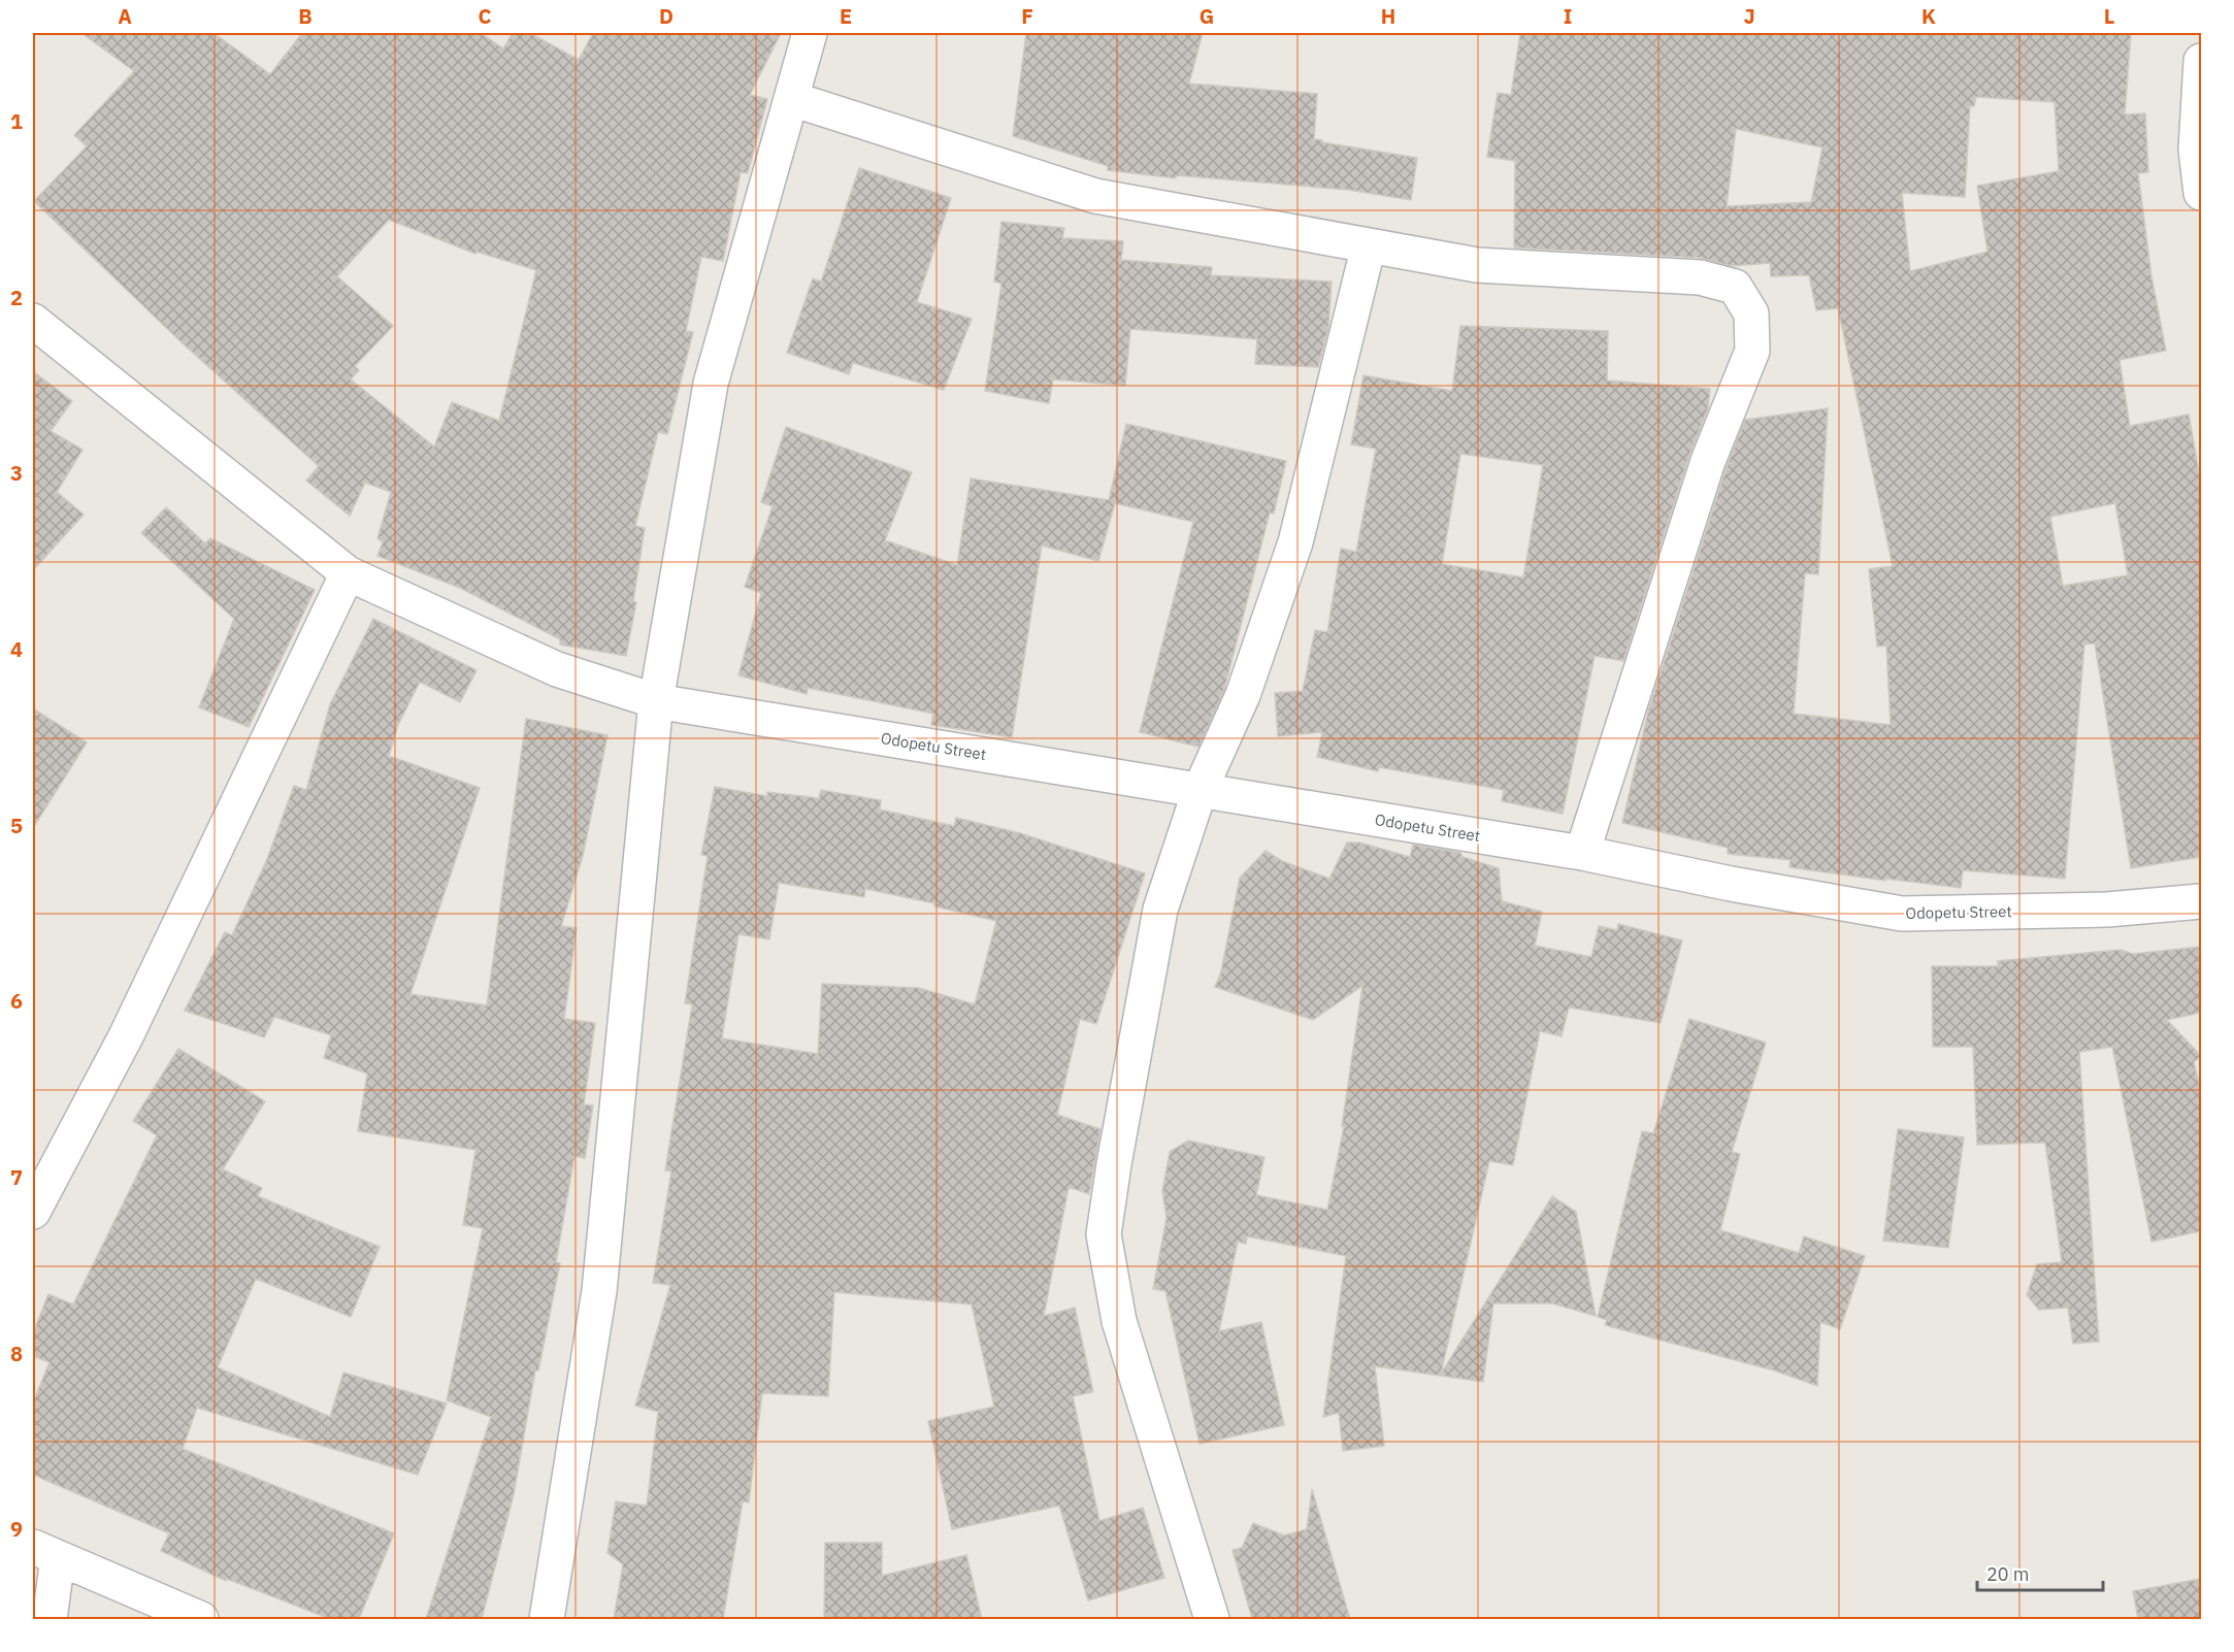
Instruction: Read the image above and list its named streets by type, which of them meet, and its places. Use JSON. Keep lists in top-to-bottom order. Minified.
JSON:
{"streets":{"street":["Odopetu Street"]},"scale_bar":"20 m","grid":{"columns":["A","B","C","D","E","F","G","H","I","J","K","L"],"rows":["1","2","3","4","5","6","7","8","9"]}}
